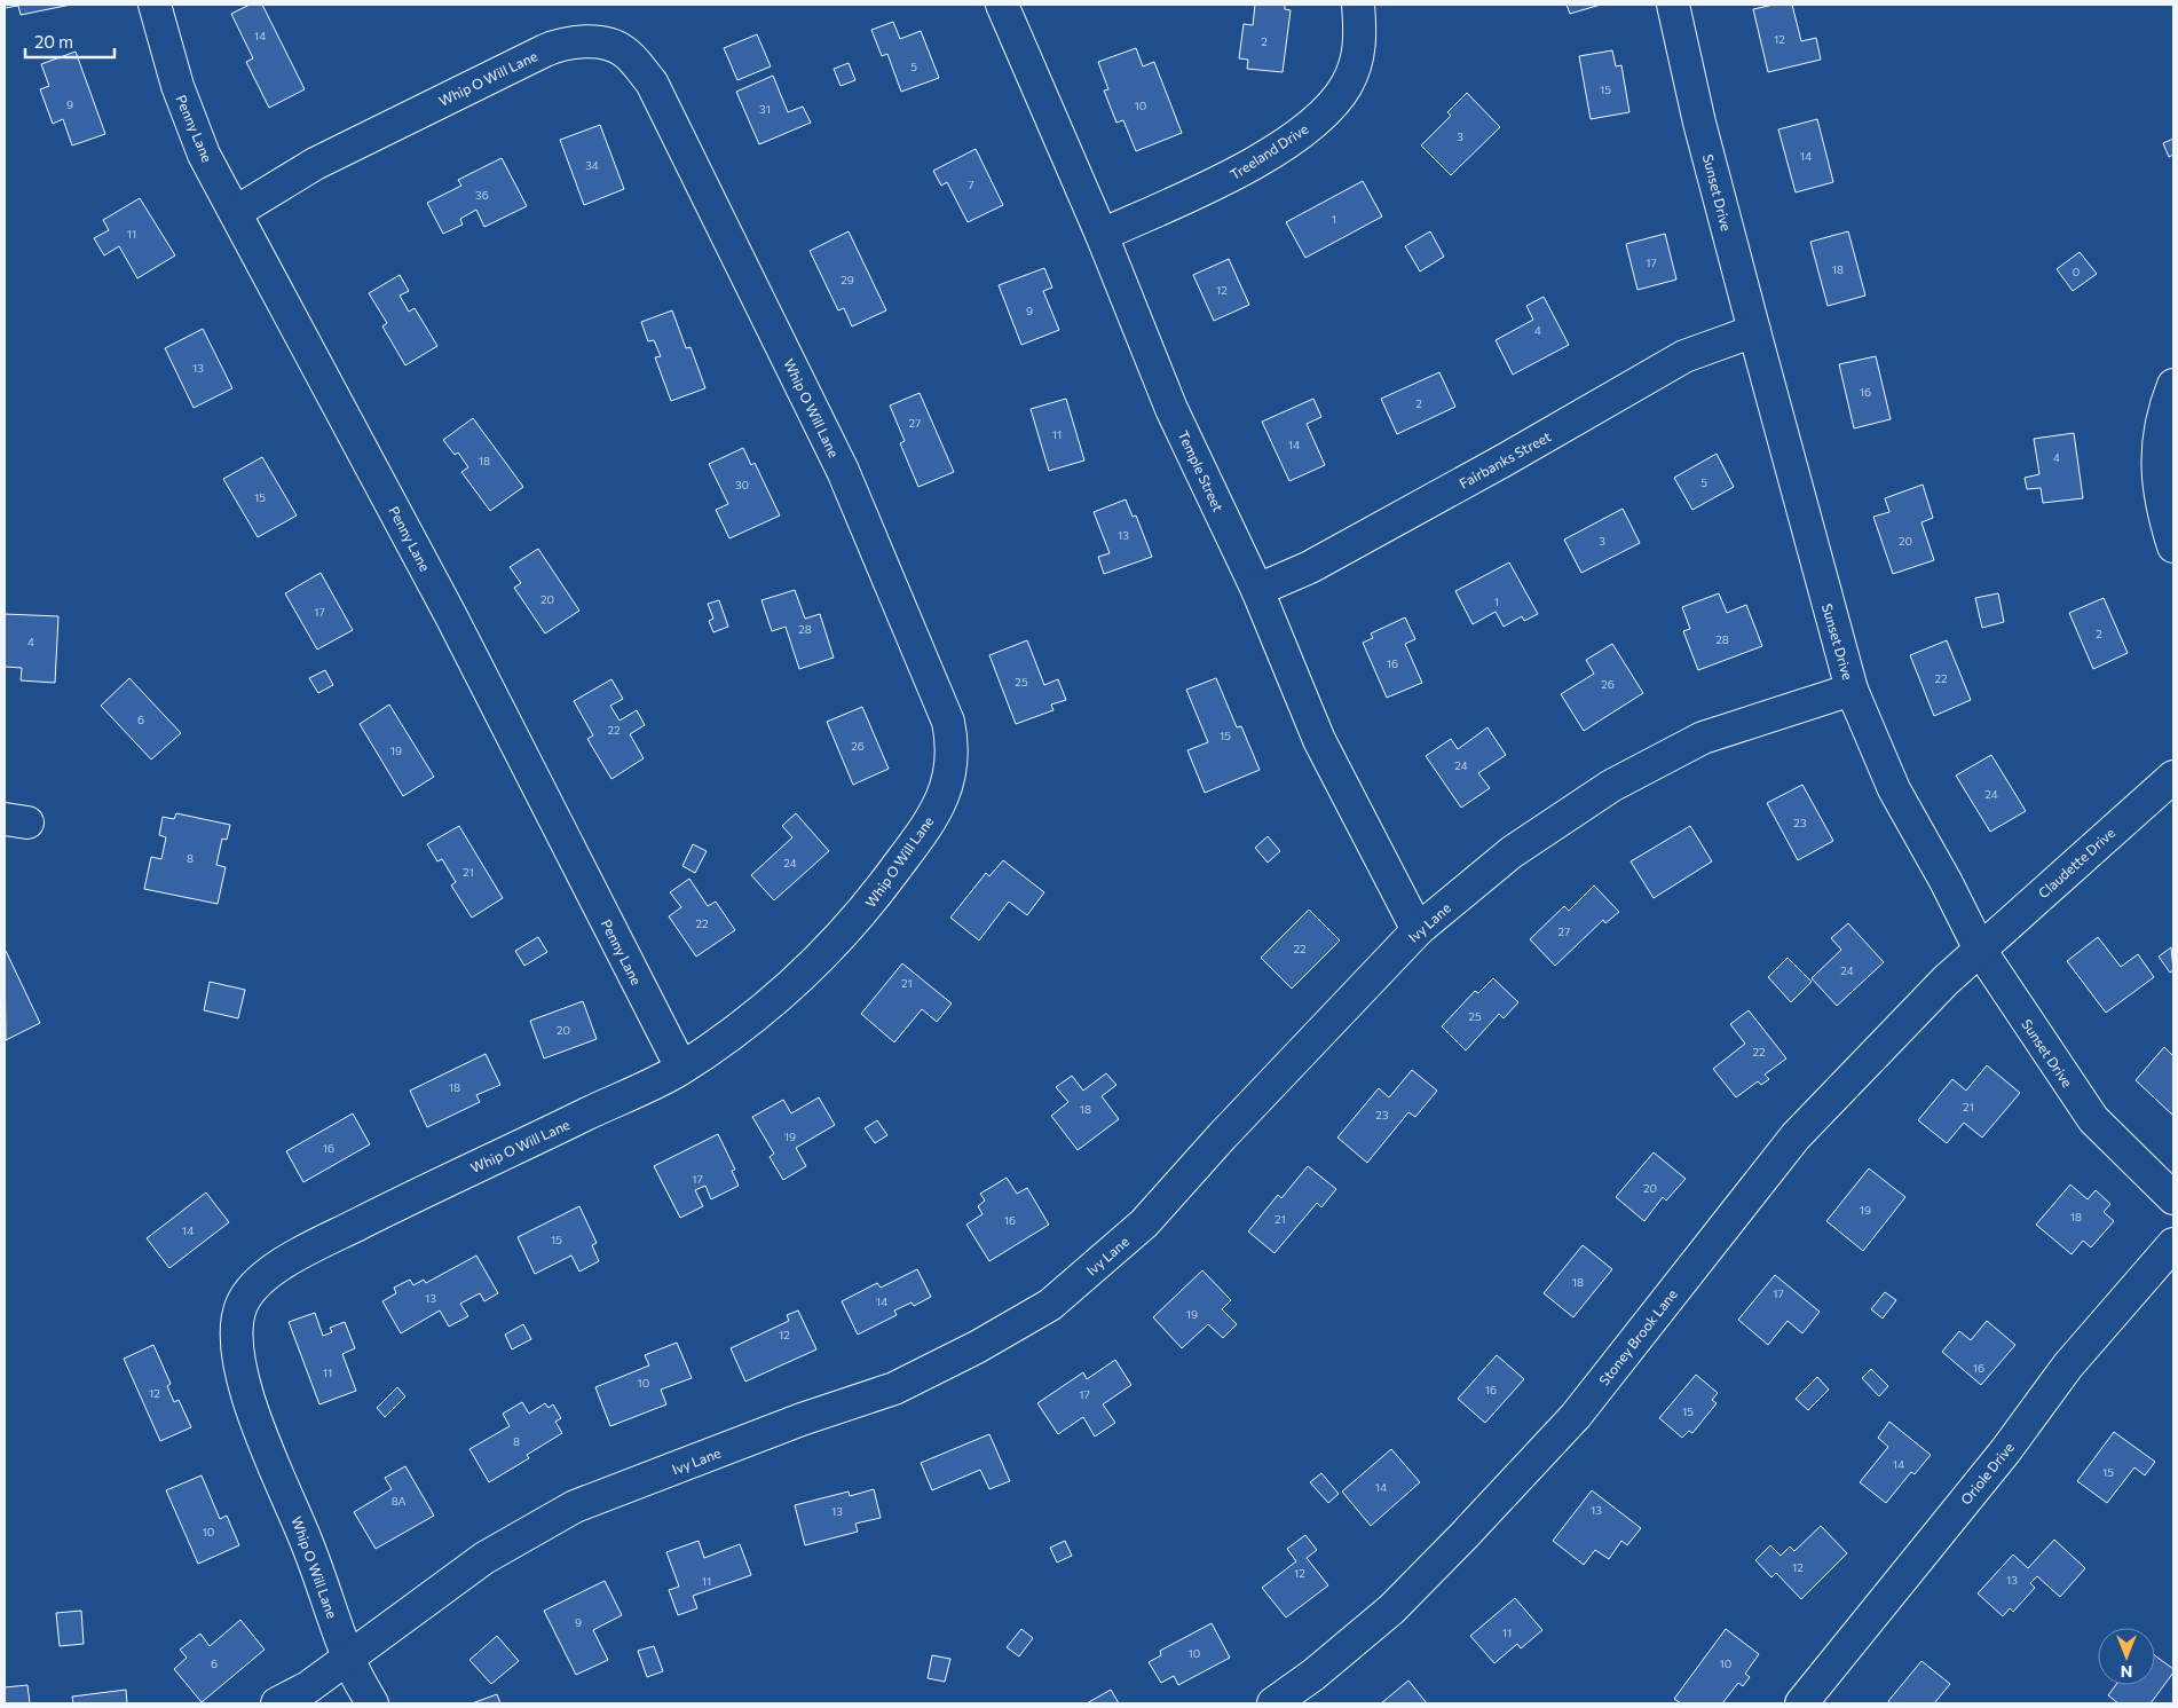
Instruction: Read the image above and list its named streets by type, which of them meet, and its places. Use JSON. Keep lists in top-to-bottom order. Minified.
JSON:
{"streets":{"street":["Whip O Will Lane","Penny Lane","Treeland Drive","Sunset Drive","Fairbanks Street","Temple Street","Claudette Drive","Ivy Lane","Stoney Brook Lane","Oriole Drive"]},"crossings":[["Whip O Will Lane","Penny Lane"],["Whip O Will Lane","Ivy Lane"],["Treeland Drive","Temple Street"],["Sunset Drive","Fairbanks Street"],["Sunset Drive","Claudette Drive"],["Sunset Drive","Ivy Lane"],["Sunset Drive","Stoney Brook Lane"],["Fairbanks Street","Temple Street"],["Temple Street","Ivy Lane"],["Claudette Drive","Stoney Brook Lane"]],"house_numbers":["14","12","2","5","15","9","10","31","3","14","34","7","36","1","11","17","18","0","29","12","9","4","13","16","2","27","11","14","4","18","5","30","15","13","3","20","20","1","17","28","2","28","4","16","22","25","26","6","22","15","26","19","24","24","23","8","24","21","22","27","22","24","21","25","20","22","18","21","18","23","19","16","17","20","19","18","21","16","14","15","18","17","13","14","19","12","16","11","10","16","12","17","15","8","14","15","14","8A","13","13","10","12","12","13","11","9","11","10","6","10"],"scale_bar":"20 m","north":"bottom"}
